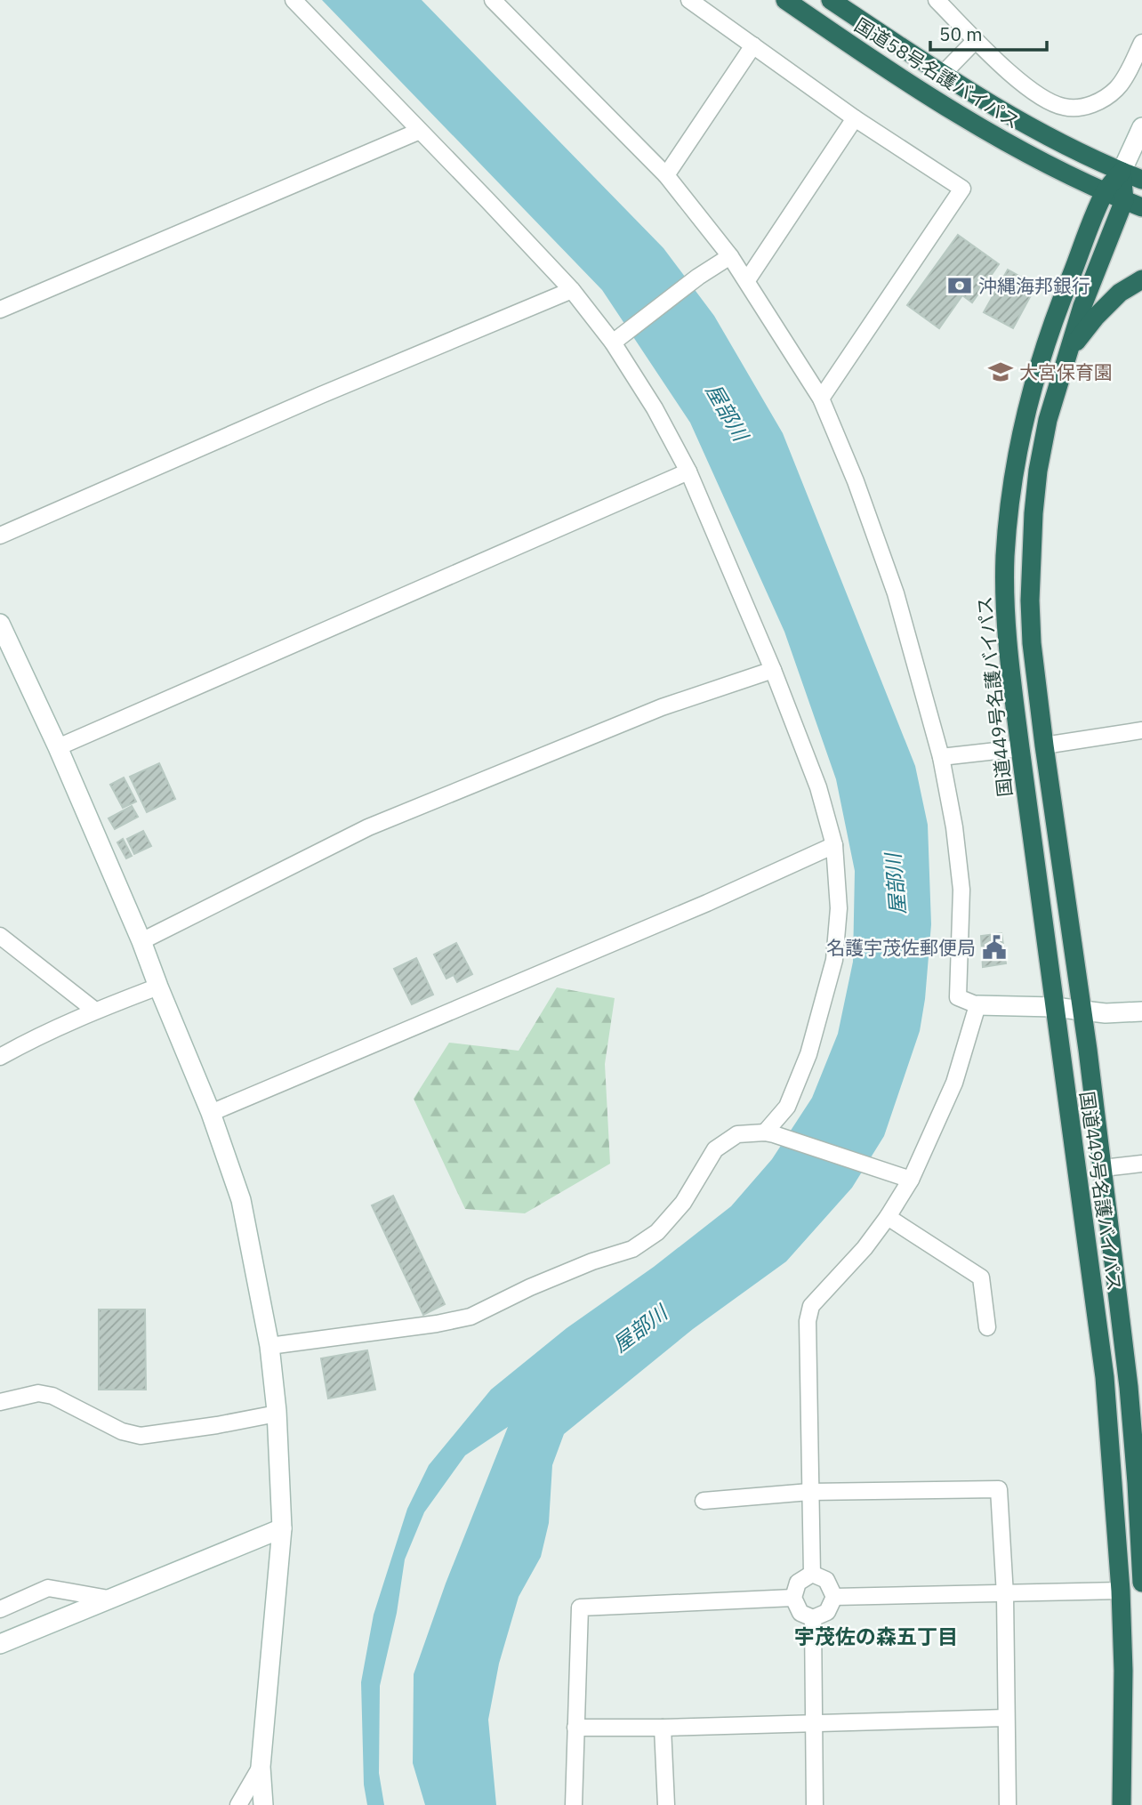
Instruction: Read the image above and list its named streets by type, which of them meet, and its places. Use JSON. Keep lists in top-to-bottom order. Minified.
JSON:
{"streets":{"highway":["国道58号名護バイパス","国道449号名護バイパス"]},"crossings":[["国道58号名護バイパス","国道449号名護バイパス"]],"districts":["宇茂佐の森五丁目"],"water":["屋部川"],"places":{"bank":["沖縄海邦銀行"],"school or university":["大宮保育園"],"public building":["名護宇茂佐郵便局"]},"scale_bar":"50 m"}
